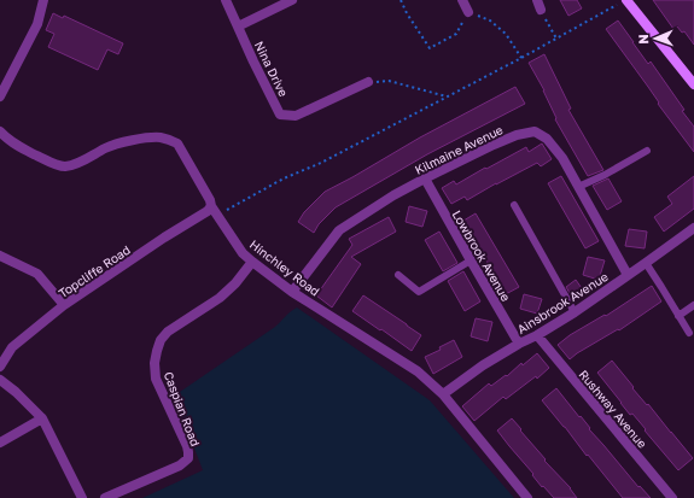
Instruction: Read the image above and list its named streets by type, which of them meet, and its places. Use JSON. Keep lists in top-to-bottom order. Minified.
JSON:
{"streets":{"street":["Nina Drive","Kilmaine Avenue","Lowbrook Avenue","Hinchley Road","Topcliffe Road","Ainsbrook Avenue","Caspian Road","Rushway Avenue"]},"crossings":[["Kilmaine Avenue","Lowbrook Avenue"],["Kilmaine Avenue","Hinchley Road"],["Kilmaine Avenue","Ainsbrook Avenue"],["Lowbrook Avenue","Ainsbrook Avenue"],["Hinchley Road","Topcliffe Road"],["Hinchley Road","Ainsbrook Avenue"],["Hinchley Road","Caspian Road"],["Ainsbrook Avenue","Rushway Avenue"]],"north":"left"}
